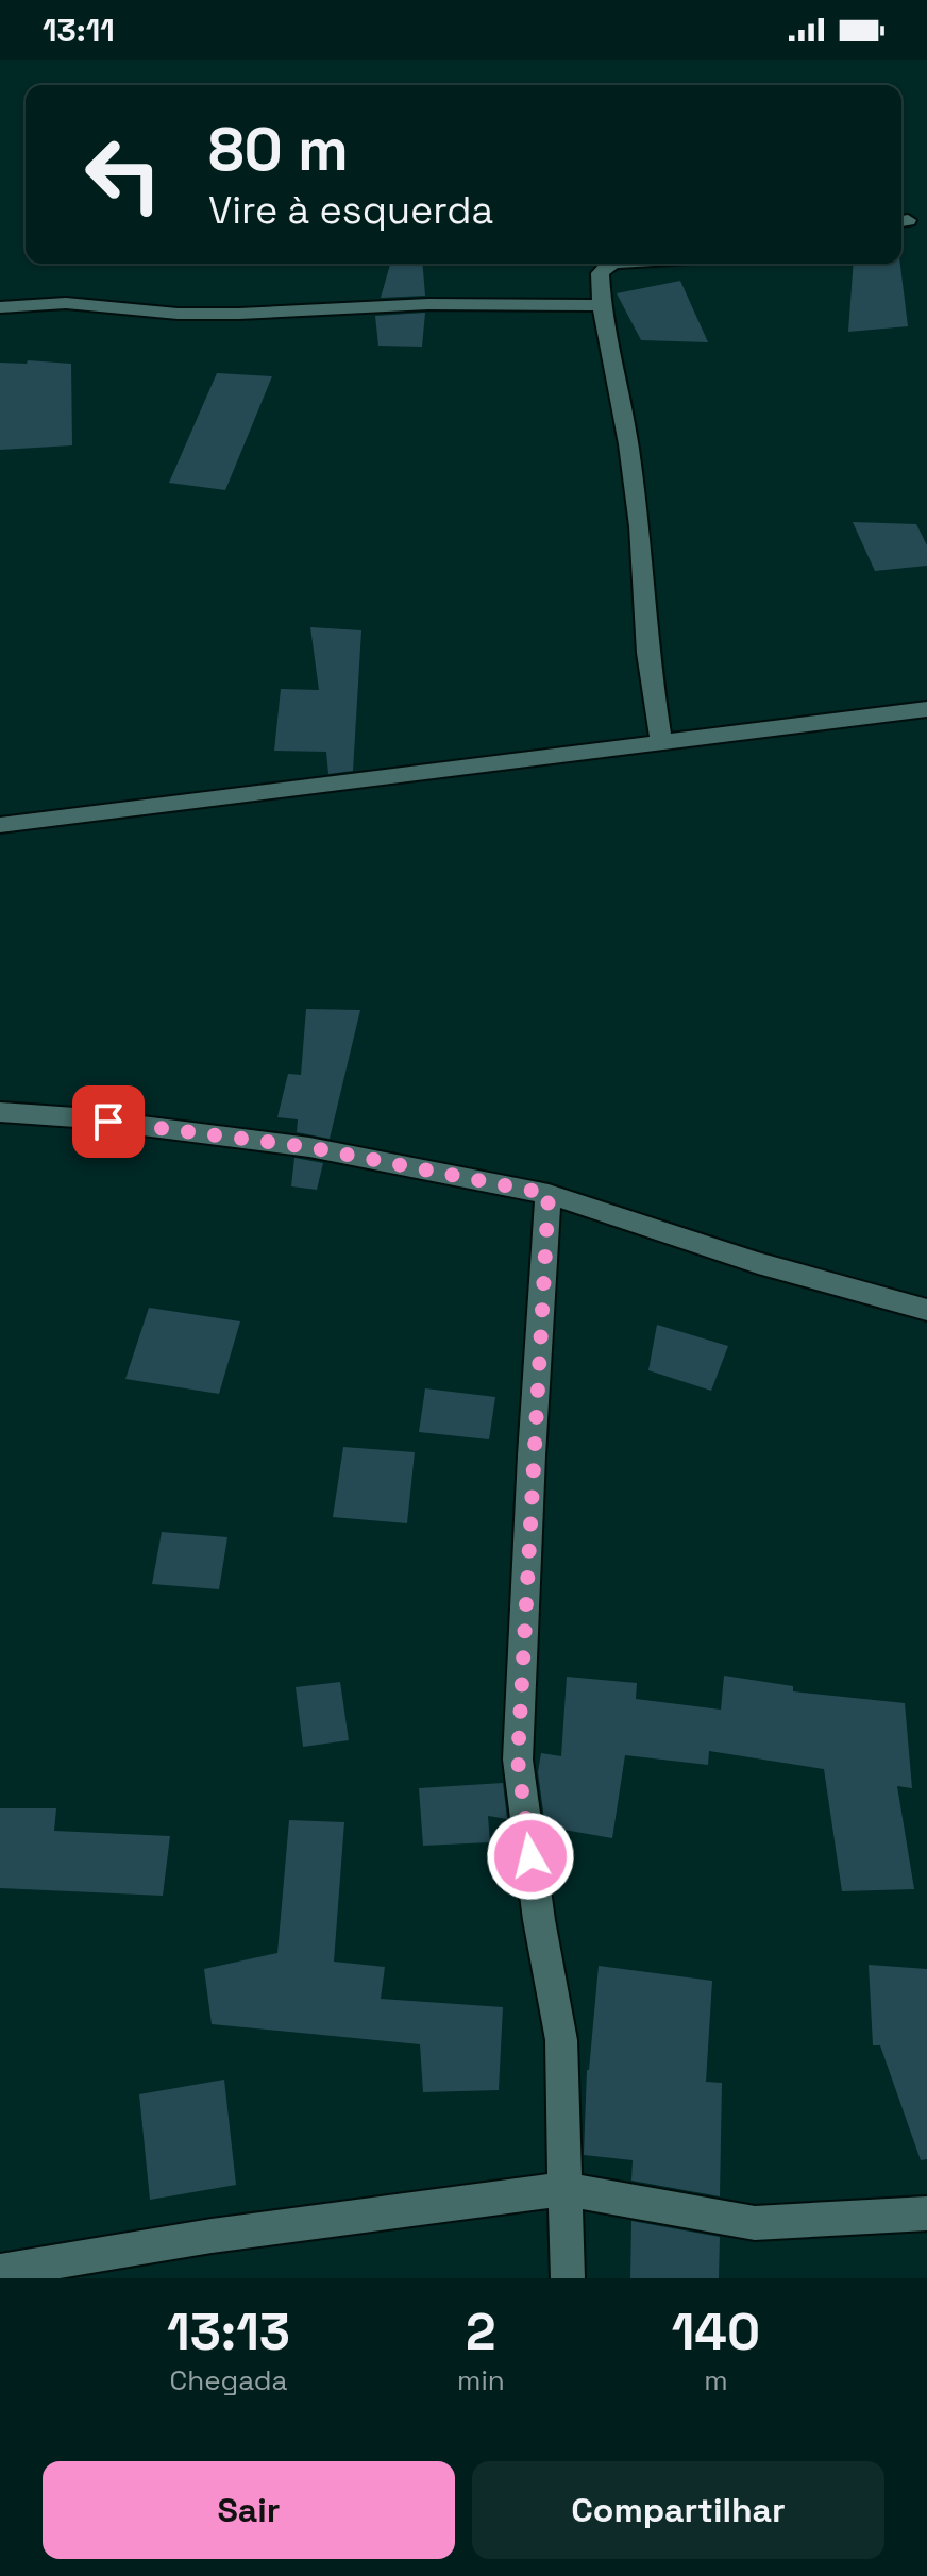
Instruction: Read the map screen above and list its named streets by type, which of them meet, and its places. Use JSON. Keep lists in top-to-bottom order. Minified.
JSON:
{"page":{"status":"13:11","turn":["80 m","Vire à esquerda"],"eta":["13:13","Chegada","2","min","140","m"],"buttons":["Sair","Compartilhar"]}}
